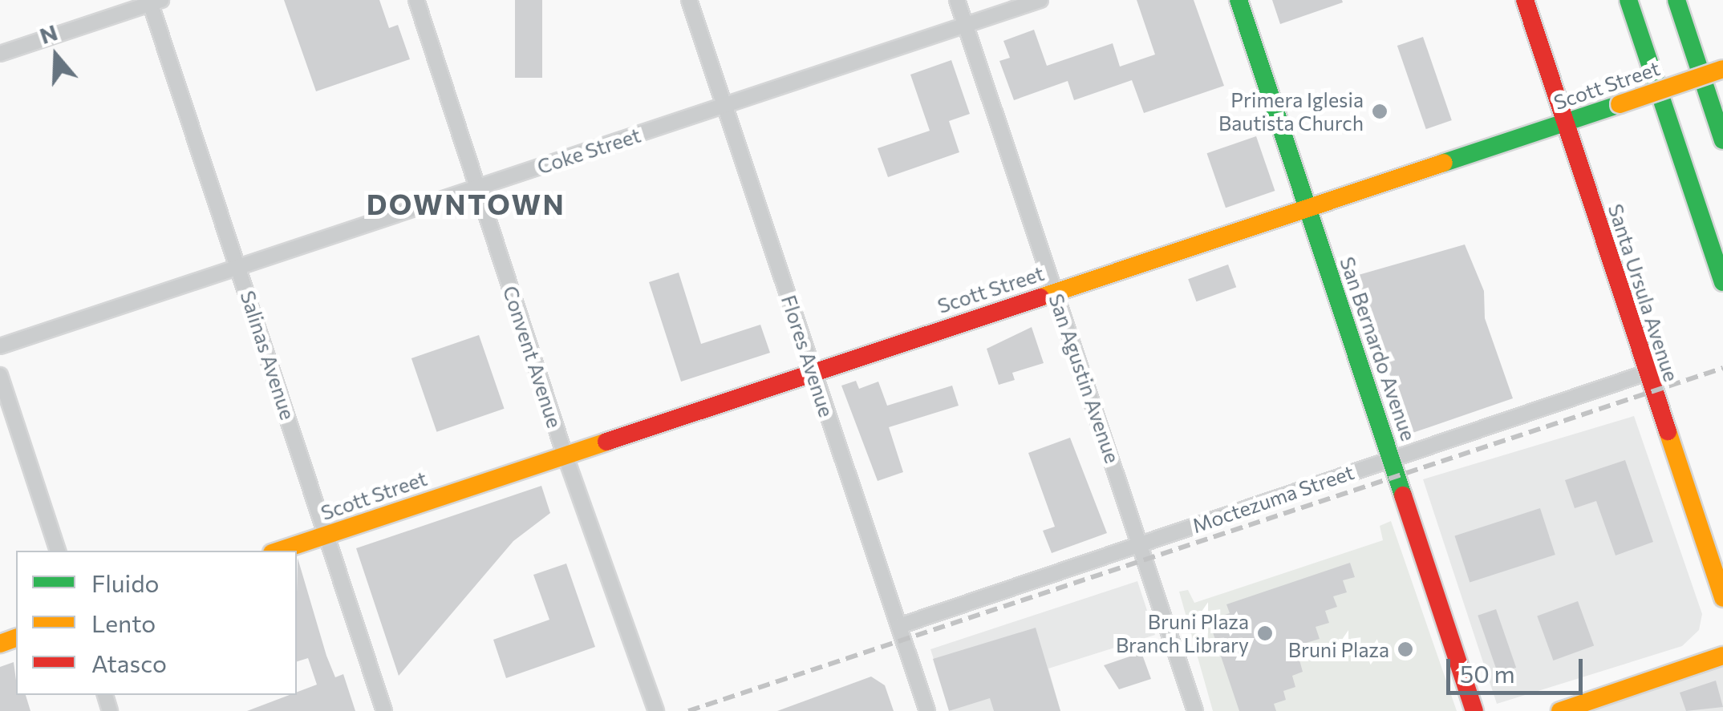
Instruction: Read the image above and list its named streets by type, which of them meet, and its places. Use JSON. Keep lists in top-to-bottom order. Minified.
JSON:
{"streets":{"main road":["Scott Street","Santa Ursula Avenue","San Bernardo Avenue"],"street":["Coke Street","Salinas Avenue","Flores Avenue","Convent Avenue","San Agustin Avenue","Moctezuma Street"]},"crossings":[["Scott Street","Santa Ursula Avenue"],["Scott Street","San Bernardo Avenue"],["Scott Street","Salinas Avenue"],["Scott Street","Flores Avenue"],["Scott Street","Convent Avenue"],["Scott Street","San Agustin Avenue"],["Coke Street","Salinas Avenue"],["Coke Street","Flores Avenue"],["Coke Street","Convent Avenue"],["Coke Street","San Agustin Avenue"],["Santa Ursula Avenue","Moctezuma Street"],["San Bernardo Avenue","Moctezuma Street"],["Flores Avenue","Moctezuma Street"],["San Agustin Avenue","Moctezuma Street"]],"districts":["DOWNTOWN"],"places":["Primera Iglesia Bautista Church","Bruni Plaza Branch Library","Bruni Plaza"],"legend":["Fluido","Lento","Atasco"],"scale_bar":"50 m","north":"top"}
